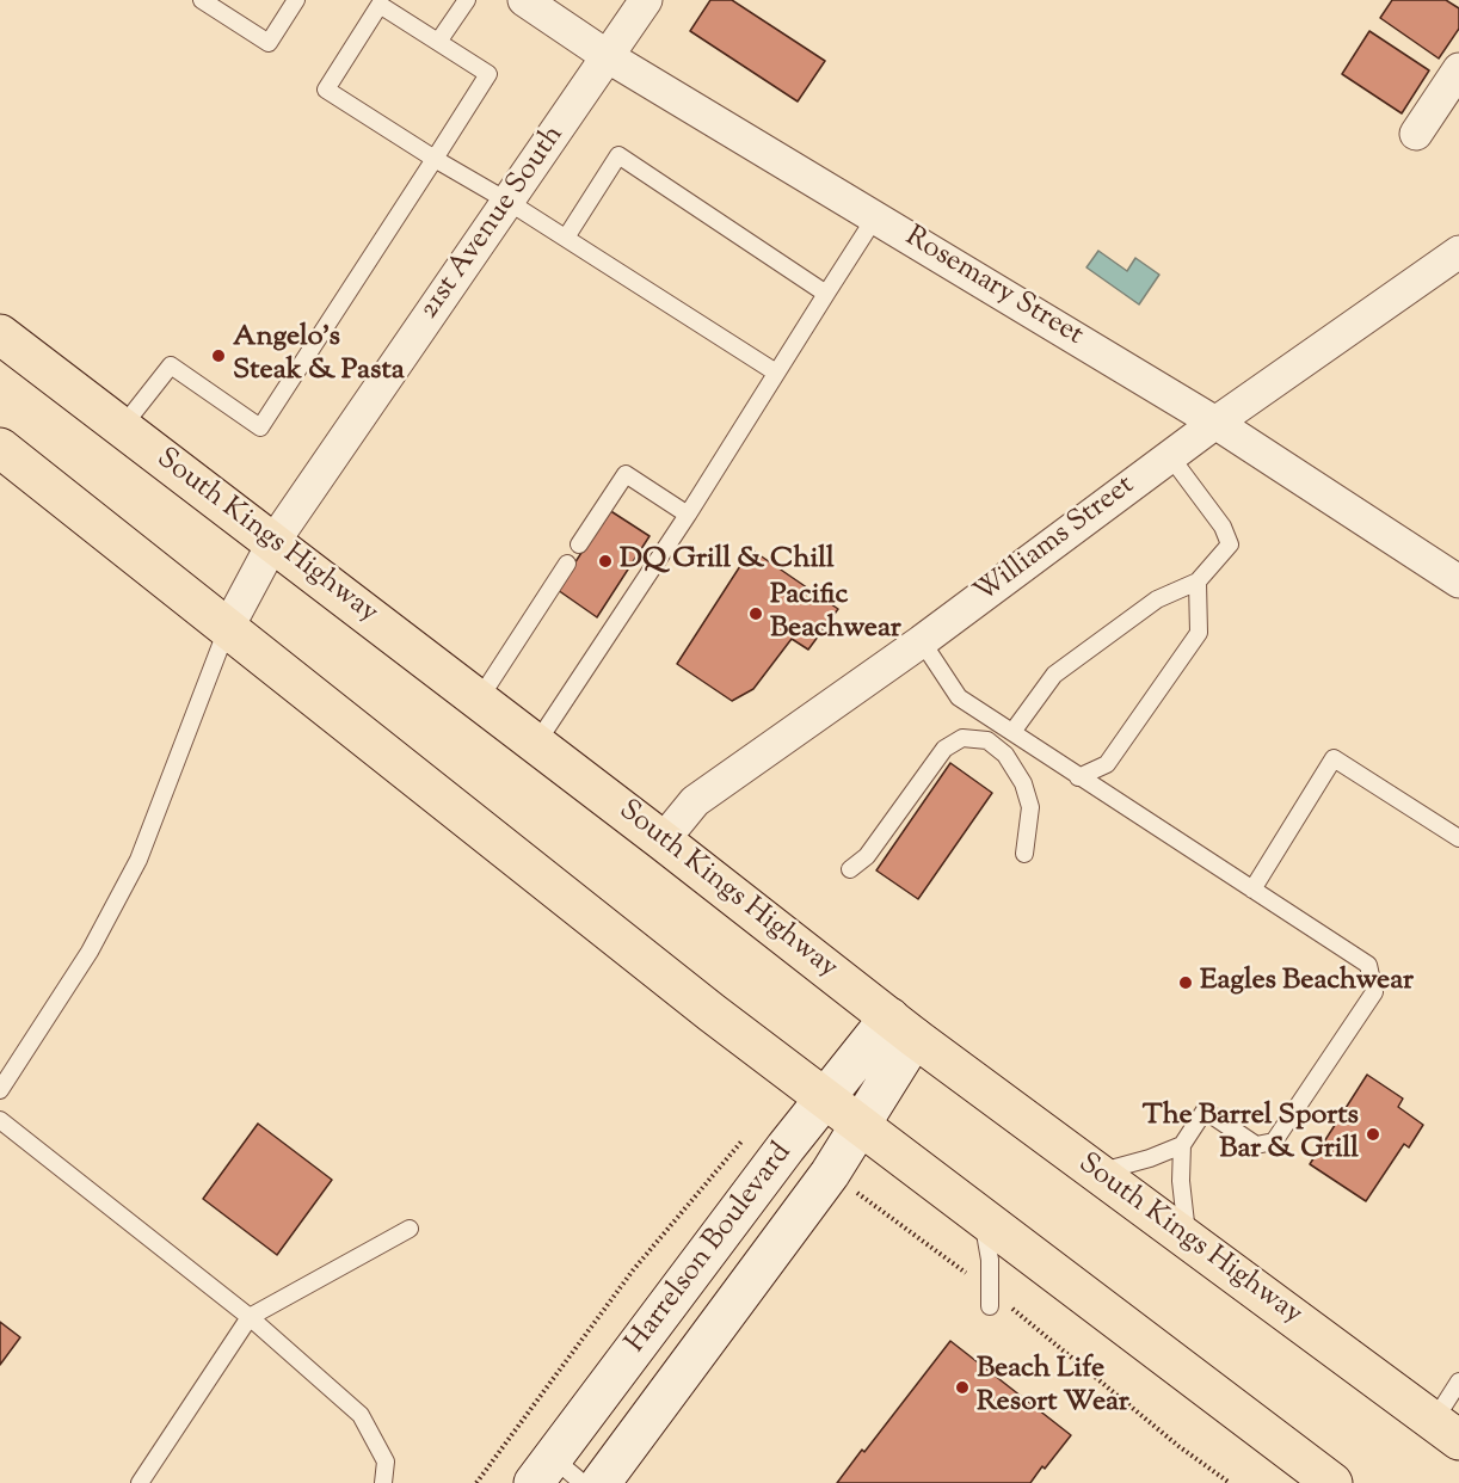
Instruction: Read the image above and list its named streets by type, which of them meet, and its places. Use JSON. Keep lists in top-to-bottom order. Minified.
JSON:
{"streets":{"main road":["South Kings Highway","Harrelson Boulevard"],"street":["21st Avenue South","Rosemary Street","Williams Street"]},"crossings":[["21st Avenue South","Rosemary Street"],["21st Avenue South","South Kings Highway"],["Rosemary Street","Williams Street"],["South Kings Highway","Williams Street"],["South Kings Highway","Harrelson Boulevard"]],"places":["Angelo's Steak & Pasta","DQ Grill & Chill","Pacific Beachwear","Eagles Beachwear","The Barrel Sports Bar & Grill","Beach Life Resort Wear"]}
